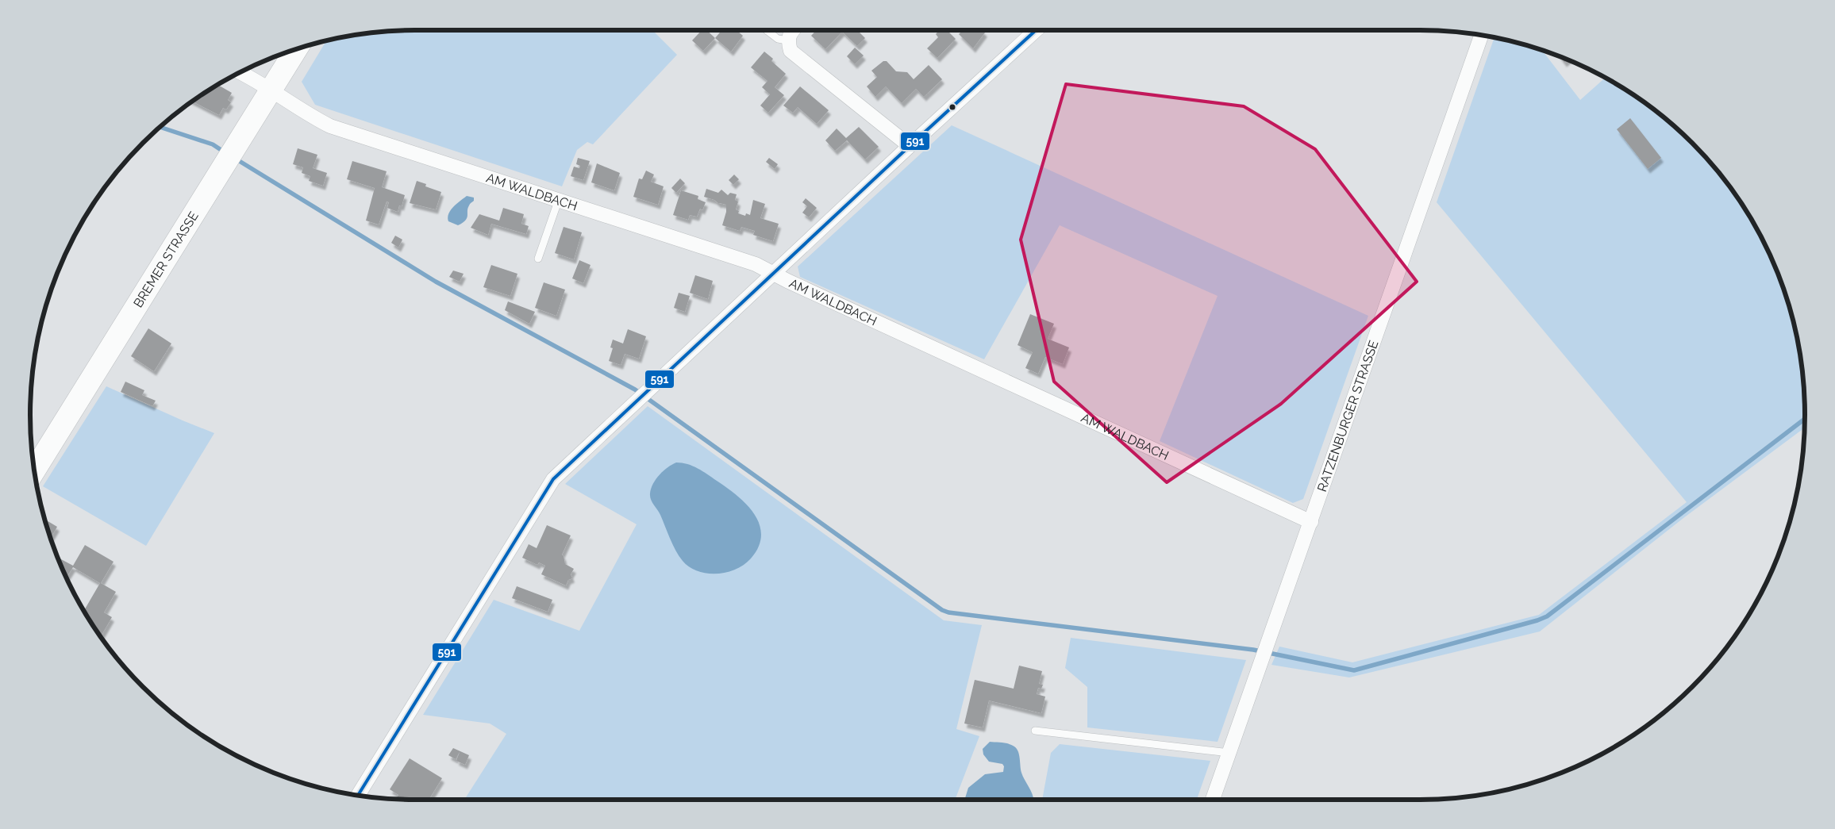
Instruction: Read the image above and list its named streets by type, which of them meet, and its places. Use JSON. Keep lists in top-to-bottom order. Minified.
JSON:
{"streets":{"main road":["BREMER STRASSE"],"street":["AM WALDBACH","RATZENBURGER STRASSE"]},"crossings":[["AM WALDBACH","BREMER STRASSE"],["AM WALDBACH","RATZENBURGER STRASSE"]],"lines":["transit line 591"]}
